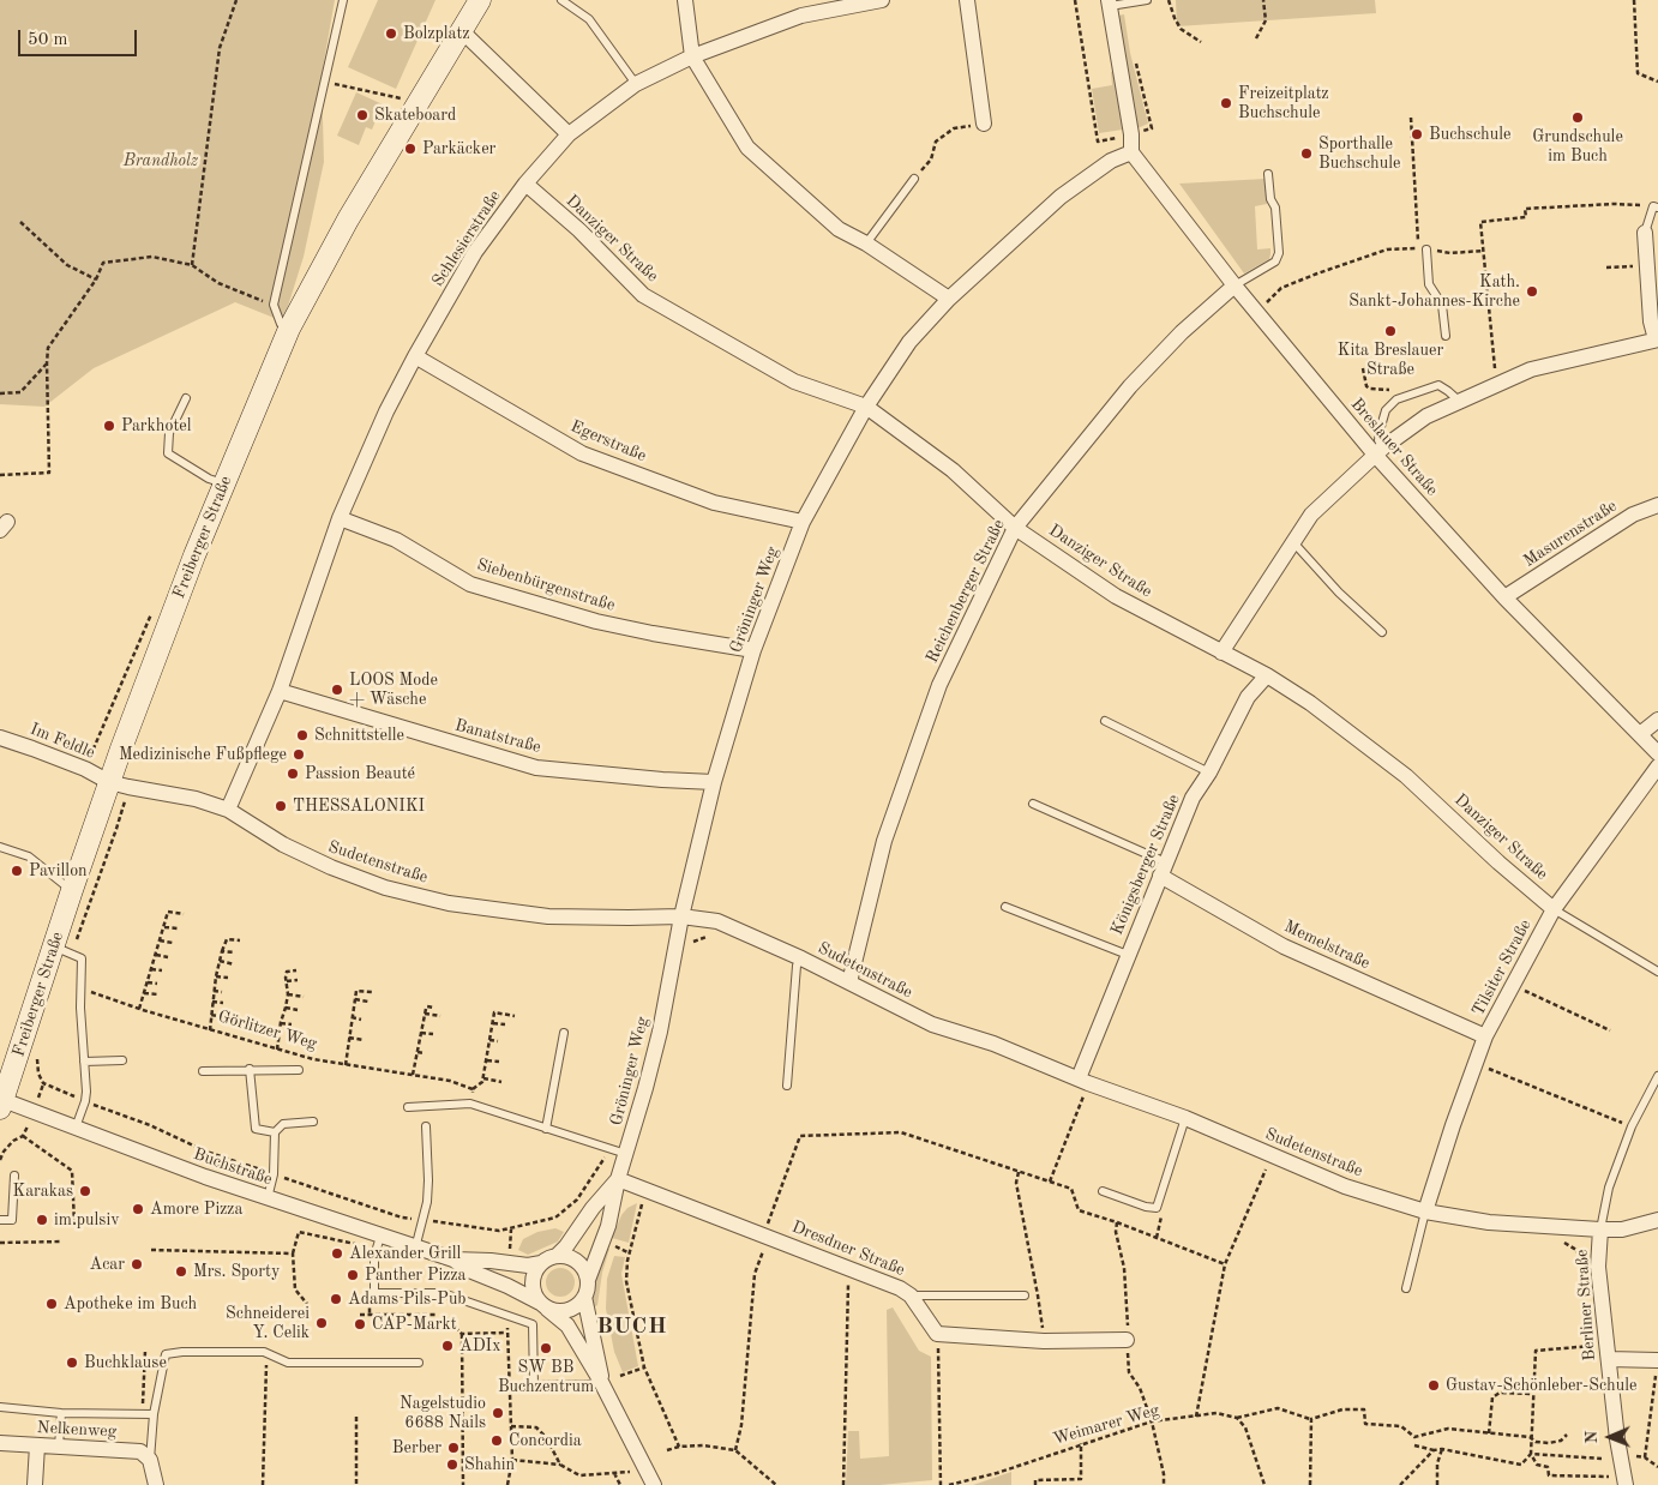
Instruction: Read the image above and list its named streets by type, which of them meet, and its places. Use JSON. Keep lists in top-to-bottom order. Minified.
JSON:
{"streets":{"main road":["Freiberger Straße"],"street":["Schlesierstraße","Danziger Straße","Egerstraße","Breslauer Straße","Masurenstraße","Siebenbürgenstraße","Reichenberger Straße","Gröninger Weg","Banatstraße","Im Feldle","Sudetenstraße","Königsberger Straße","Memelstraße","Tilsiter Straße","Buchstraße","Dresdner Straße","Berliner Straße","Nelkenweg"],"path":["Görlitzer Weg","Weimarer Weg"]},"crossings":[["Schlesierstraße","Danziger Straße"],["Schlesierstraße","Egerstraße"],["Schlesierstraße","Siebenbürgenstraße"],["Schlesierstraße","Banatstraße"],["Schlesierstraße","Sudetenstraße"],["Danziger Straße","Reichenberger Straße"],["Danziger Straße","Gröninger Weg"],["Danziger Straße","Königsberger Straße"],["Danziger Straße","Tilsiter Straße"],["Egerstraße","Gröninger Weg"],["Breslauer Straße","Masurenstraße"],["Breslauer Straße","Reichenberger Straße"],["Breslauer Straße","Gröninger Weg"],["Freiberger Straße","Im Feldle"],["Freiberger Straße","Sudetenstraße"],["Freiberger Straße","Buchstraße"],["Siebenbürgenstraße","Gröninger Weg"],["Reichenberger Straße","Sudetenstraße"],["Gröninger Weg","Banatstraße"],["Gröninger Weg","Sudetenstraße"],["Gröninger Weg","Buchstraße"],["Gröninger Weg","Dresdner Straße"],["Im Feldle","Sudetenstraße"],["Sudetenstraße","Königsberger Straße"],["Sudetenstraße","Tilsiter Straße"],["Sudetenstraße","Berliner Straße"],["Königsberger Straße","Memelstraße"],["Memelstraße","Tilsiter Straße"]],"districts":["BUCH"],"parks":["Brandholz"],"places":["Bolzplatz","Freizeitplatz Buchschule","Skateboard","Grundschule im Buch","Buchschule","Parkäcker","Sporthalle Buchschule","Kath. Sankt-Johannes-Kirche","Kita Breslauer Straße","Parkhotel","LOOS Mode + Wäsche","Schnittstelle","Medizinische Fußpflege","Passion Beauté","THESSALONIKI","Pavillon","Karakas","Amore Pizza","im.pulsiv","Alexander Grill","Acar","Mrs. Sporty","Panther Pizza","Adams Pils-Pub","Apotheke im Buch","Schneiderei Y. Celik","CAP-Markt","ADIx","SW BB Buchzentrum","Buchklause","Gustav-Schönleber-Schule","Nagelstudio 6688 Nails","Concordia","Berber","Shahin"],"scale_bar":"50 m","north":"left"}
